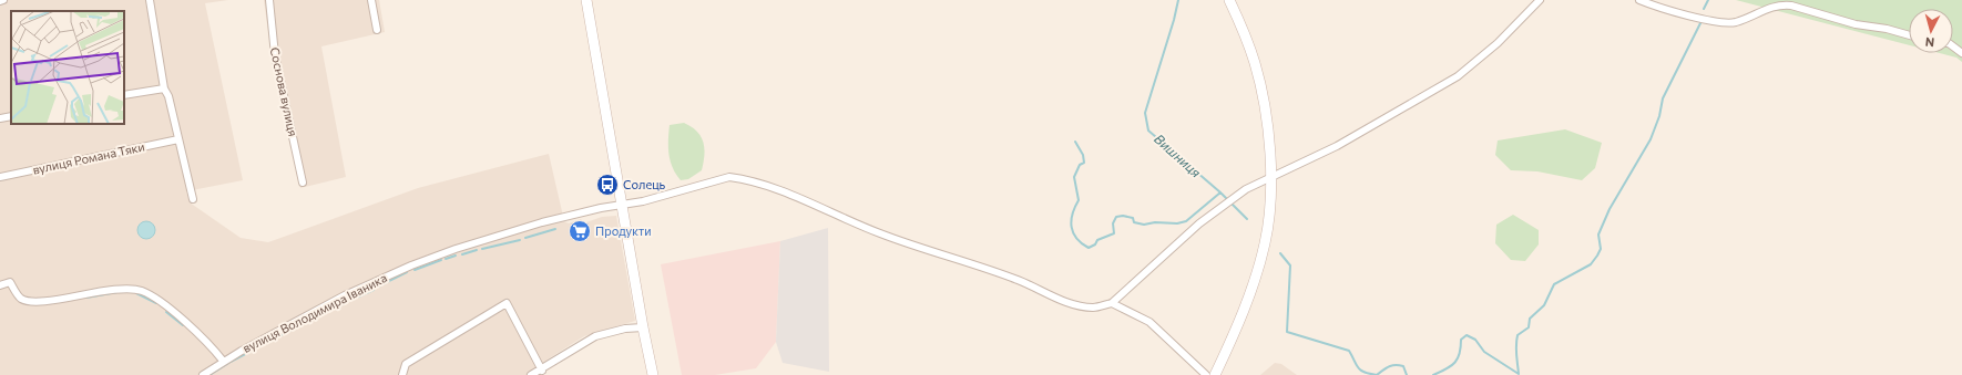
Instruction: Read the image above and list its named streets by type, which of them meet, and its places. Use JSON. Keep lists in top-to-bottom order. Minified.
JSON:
{"streets":{"street":["Соснова вулиця","вулиця Романа Тяки","вулиця Володимира Іваника"]},"water":["Вишниця"],"places":{"bus stop":["Солець"],"supermarket":["Продукти"]},"north":"bottom"}
